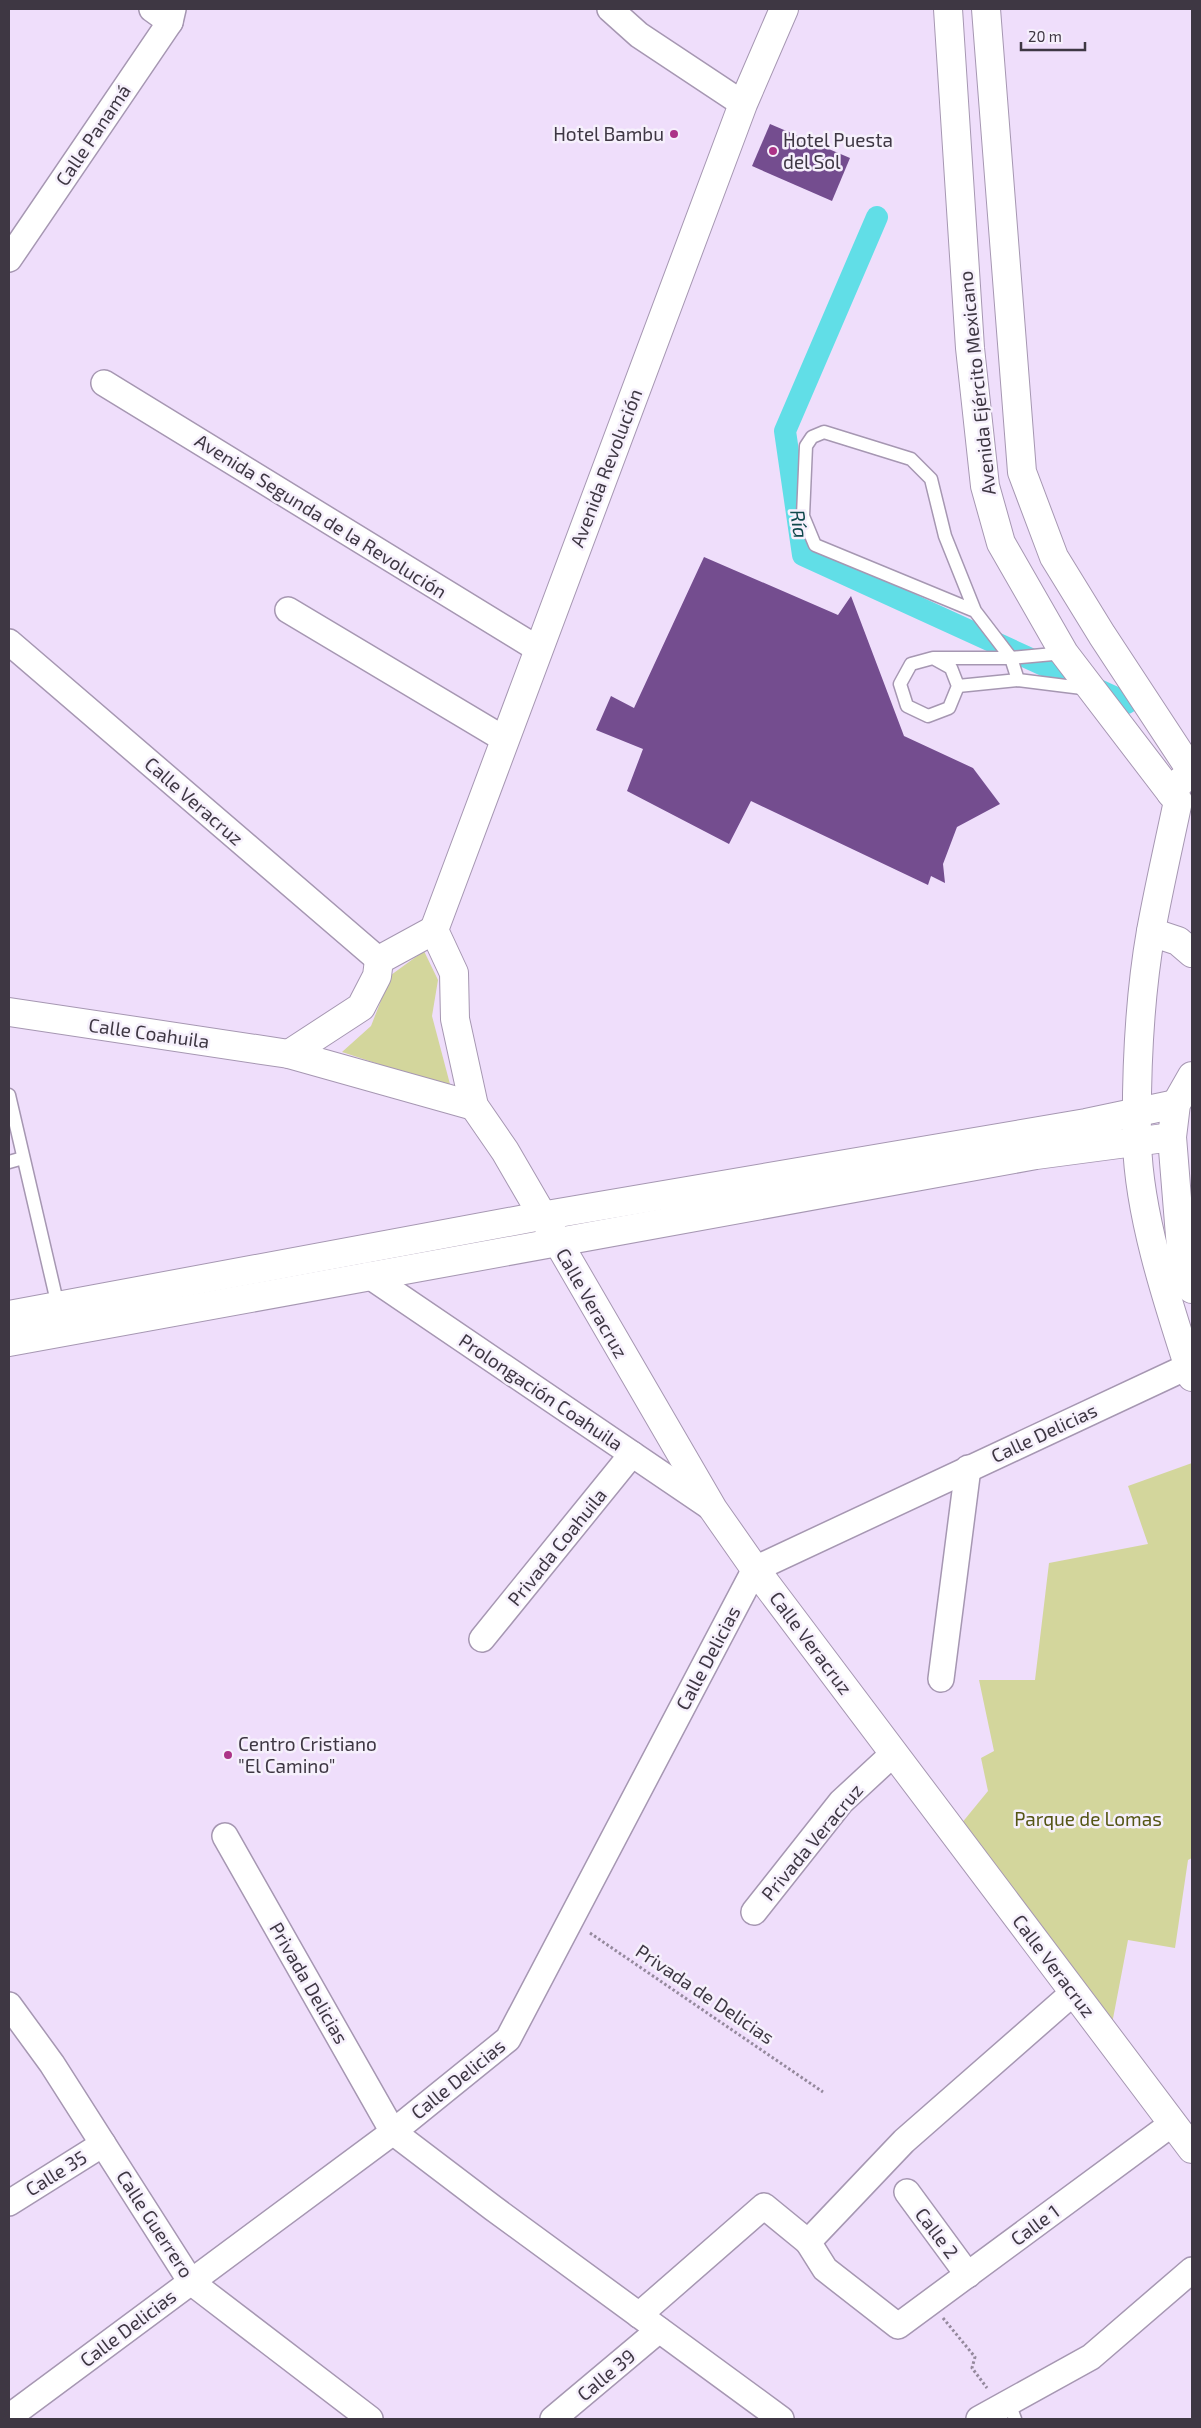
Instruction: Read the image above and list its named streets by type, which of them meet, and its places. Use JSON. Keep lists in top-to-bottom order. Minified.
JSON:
{"streets":{"main road":["Avenida Ejército Mexicano","Avenida Revolución","Calle Veracruz","Calle Coahuila"],"street":["Calle Panamá","Avenida Segunda de la Revolución","Prolongación Coahuila","Calle Delicias","Privada Coahuila","Privada Veracruz","Privada Delicias","Calle 35","Calle Guerrero","Calle 1","Calle 2","Calle 39"],"path":["Privada de Delicias"]},"crossings":[["Avenida Revolución","Avenida Segunda de la Revolución"],["Calle Veracruz","Calle Coahuila"],["Calle Veracruz","Prolongación Coahuila"],["Calle Veracruz","Calle Delicias"],["Calle Veracruz","Privada Veracruz"],["Calle Veracruz","Calle 1"],["Prolongación Coahuila","Privada Coahuila"],["Calle Delicias","Privada Delicias"],["Calle Delicias","Privada de Delicias"],["Calle Delicias","Calle Guerrero"],["Calle Delicias","Calle 39"],["Calle 35","Calle Guerrero"],["Calle 1","Calle 2"]],"water":["Ría"],"parks":["Parque de Lomas"],"places":["Hotel Bambu","Hotel Puesta del Sol","Centro Cristiano \"El Camino\""],"scale_bar":"20 m"}
